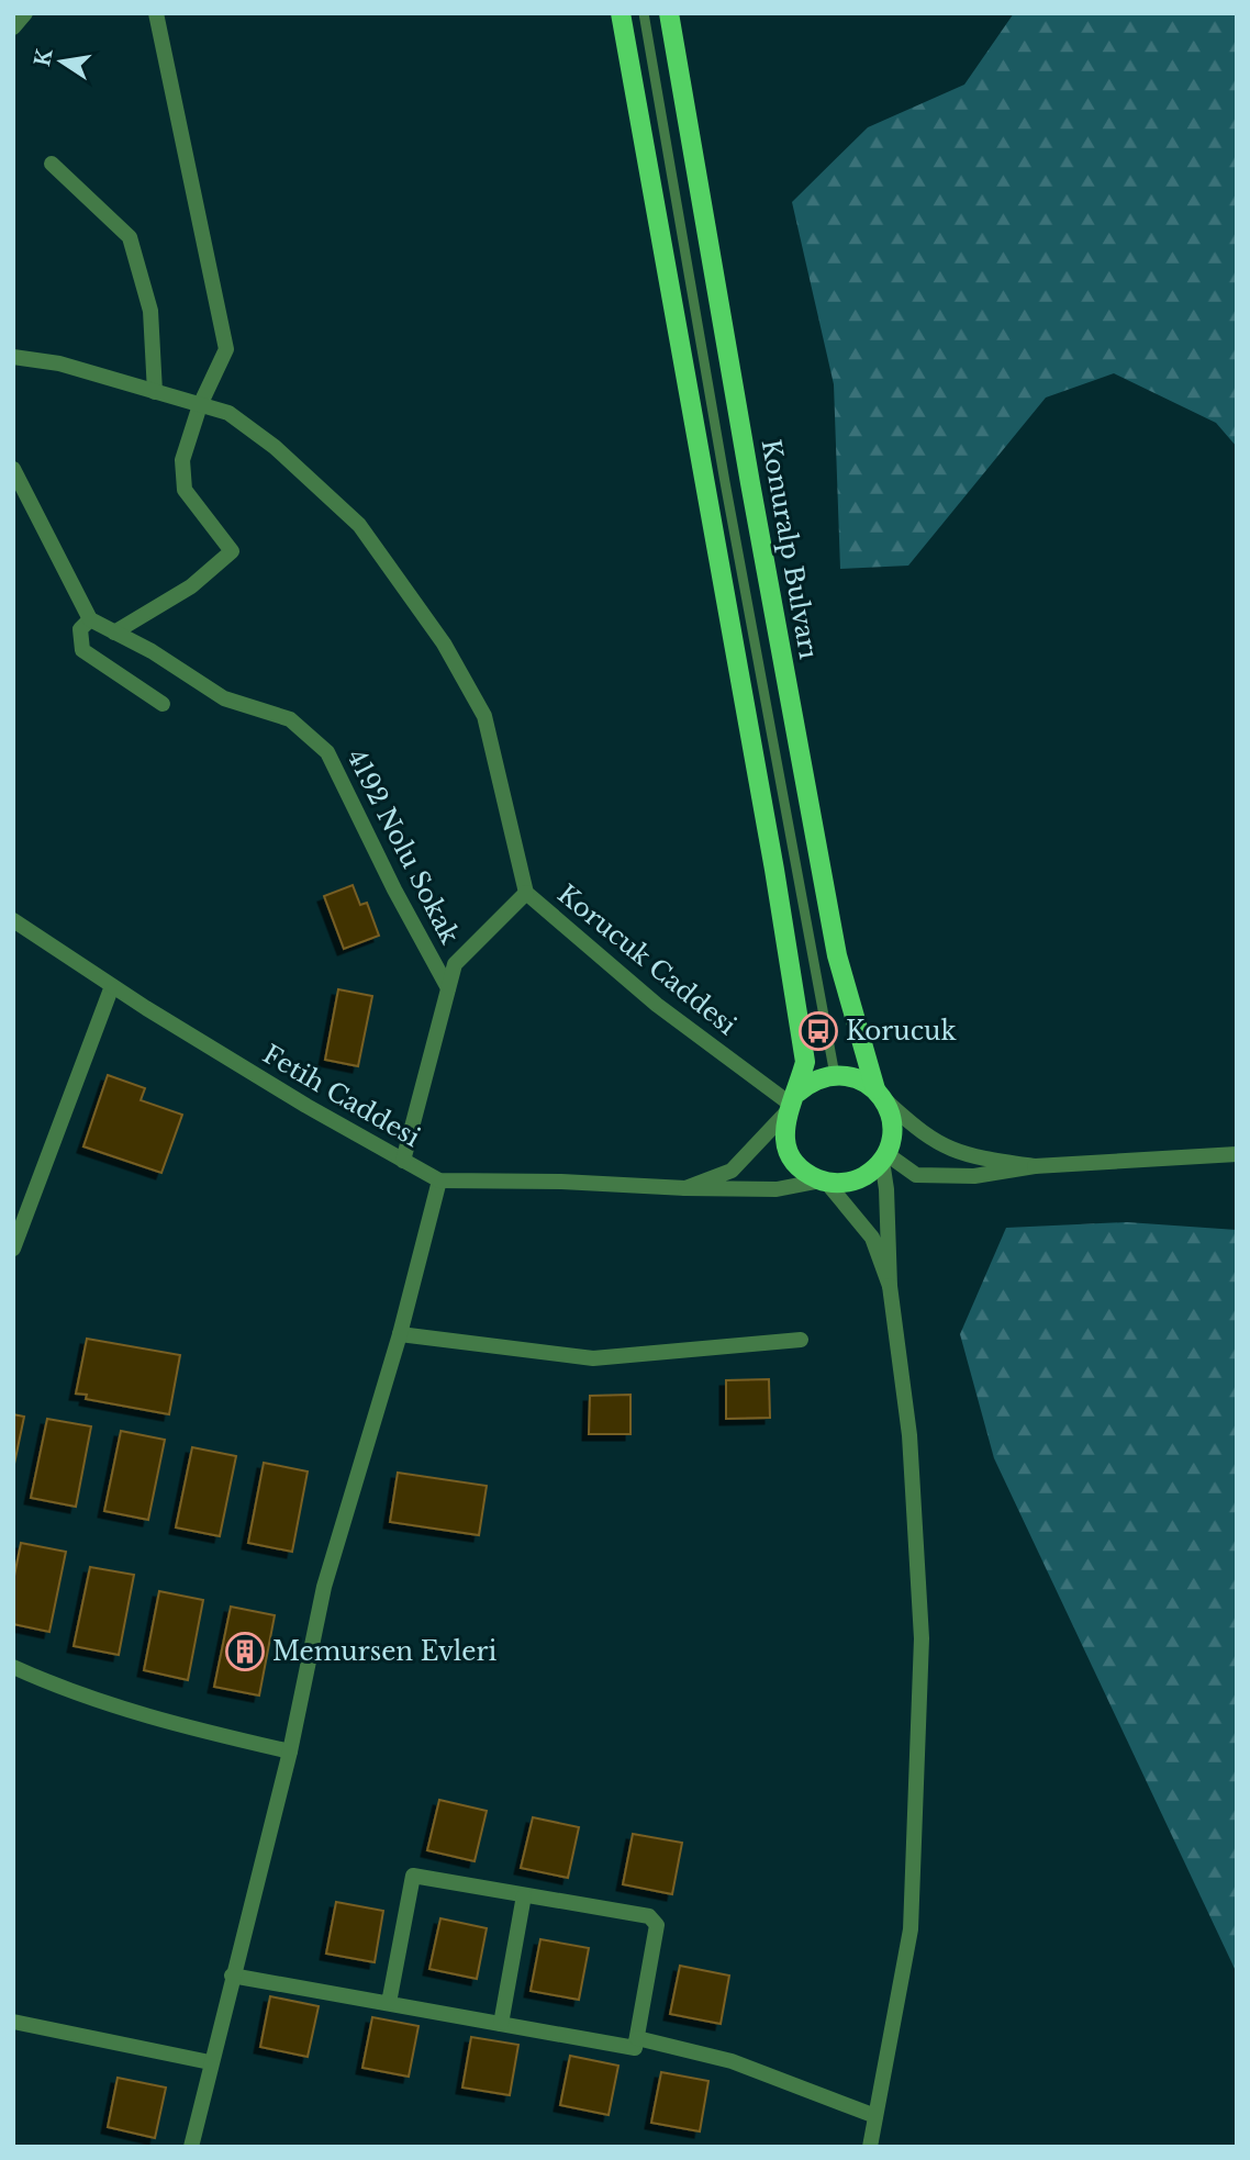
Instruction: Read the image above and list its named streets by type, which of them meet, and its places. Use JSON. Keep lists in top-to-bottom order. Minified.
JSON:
{"streets":{"main road":["Konuralp Bulvarı"],"street":["4192 Nolu Sokak","Korucuk Caddesi","Fetih Caddesi"]},"crossings":[["Konuralp Bulvarı","Korucuk Caddesi"],["Konuralp Bulvarı","Fetih Caddesi"],["Korucuk Caddesi","Fetih Caddesi"]],"places":{"bus stop":["Korucuk"],"building":["Memursen Evleri"]},"north":"left"}
